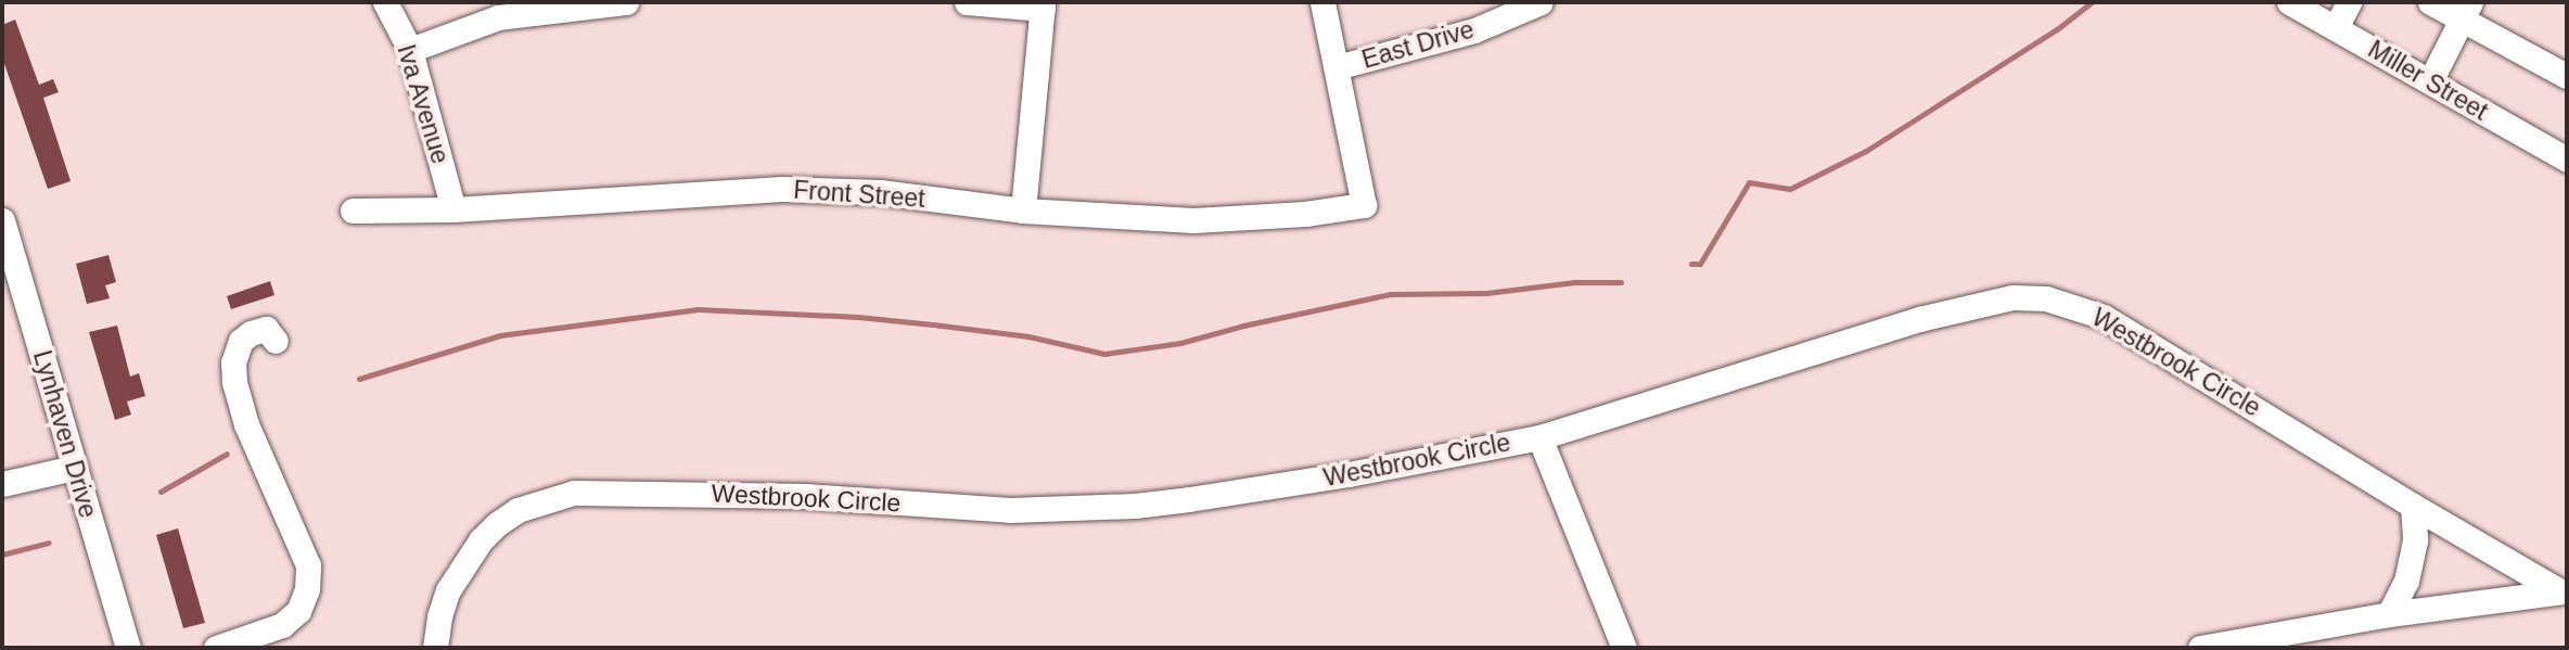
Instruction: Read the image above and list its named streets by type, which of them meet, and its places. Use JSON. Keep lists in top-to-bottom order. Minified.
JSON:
{"streets":{"street":["East Drive","Miller Street","Iva Avenue","Front Street","Westbrook Circle","Lynhaven Drive"]},"crossings":[["East Drive","Front Street"],["Iva Avenue","Front Street"]]}
